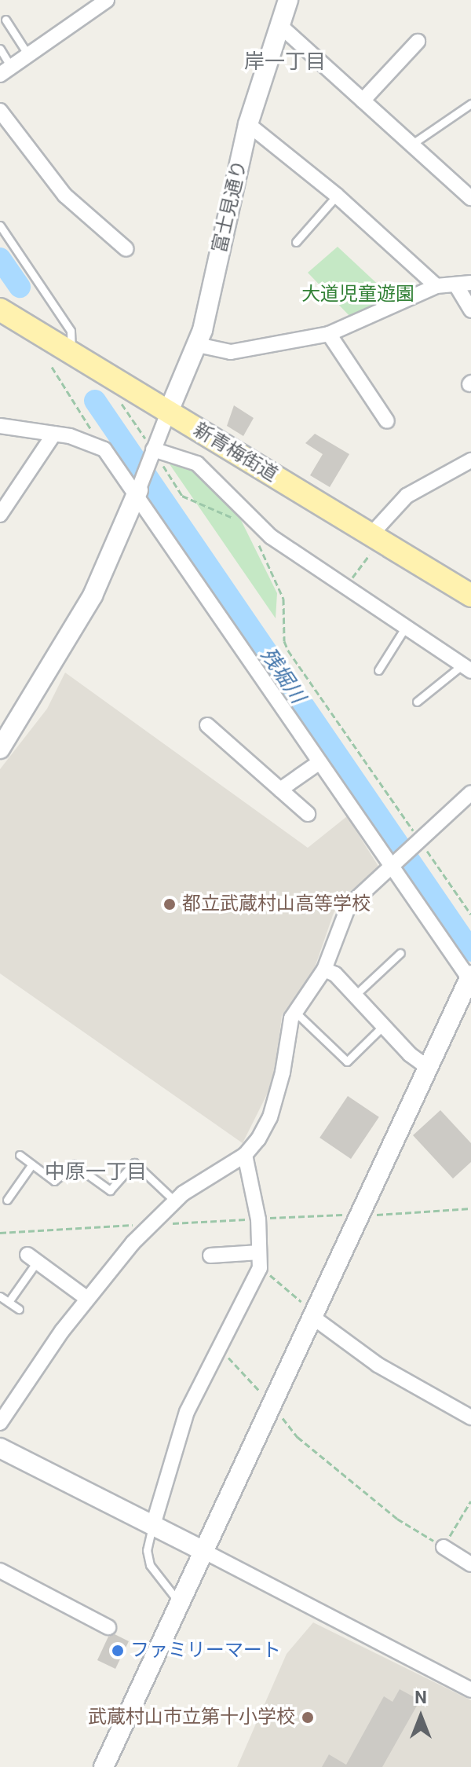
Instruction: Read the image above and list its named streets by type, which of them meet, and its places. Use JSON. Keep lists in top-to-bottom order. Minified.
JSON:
{"streets":{"main road":["新青梅街道"],"street":["富士見通り"]},"crossings":[["富士見通り","新青梅街道"]],"districts":["岸一丁目","中原一丁目"],"water":["残堀川"],"parks":["大道児童遊園"],"places":["都立武蔵村山高等学校","ファミリーマート","武蔵村山市立第十小学校"],"north":"top"}
